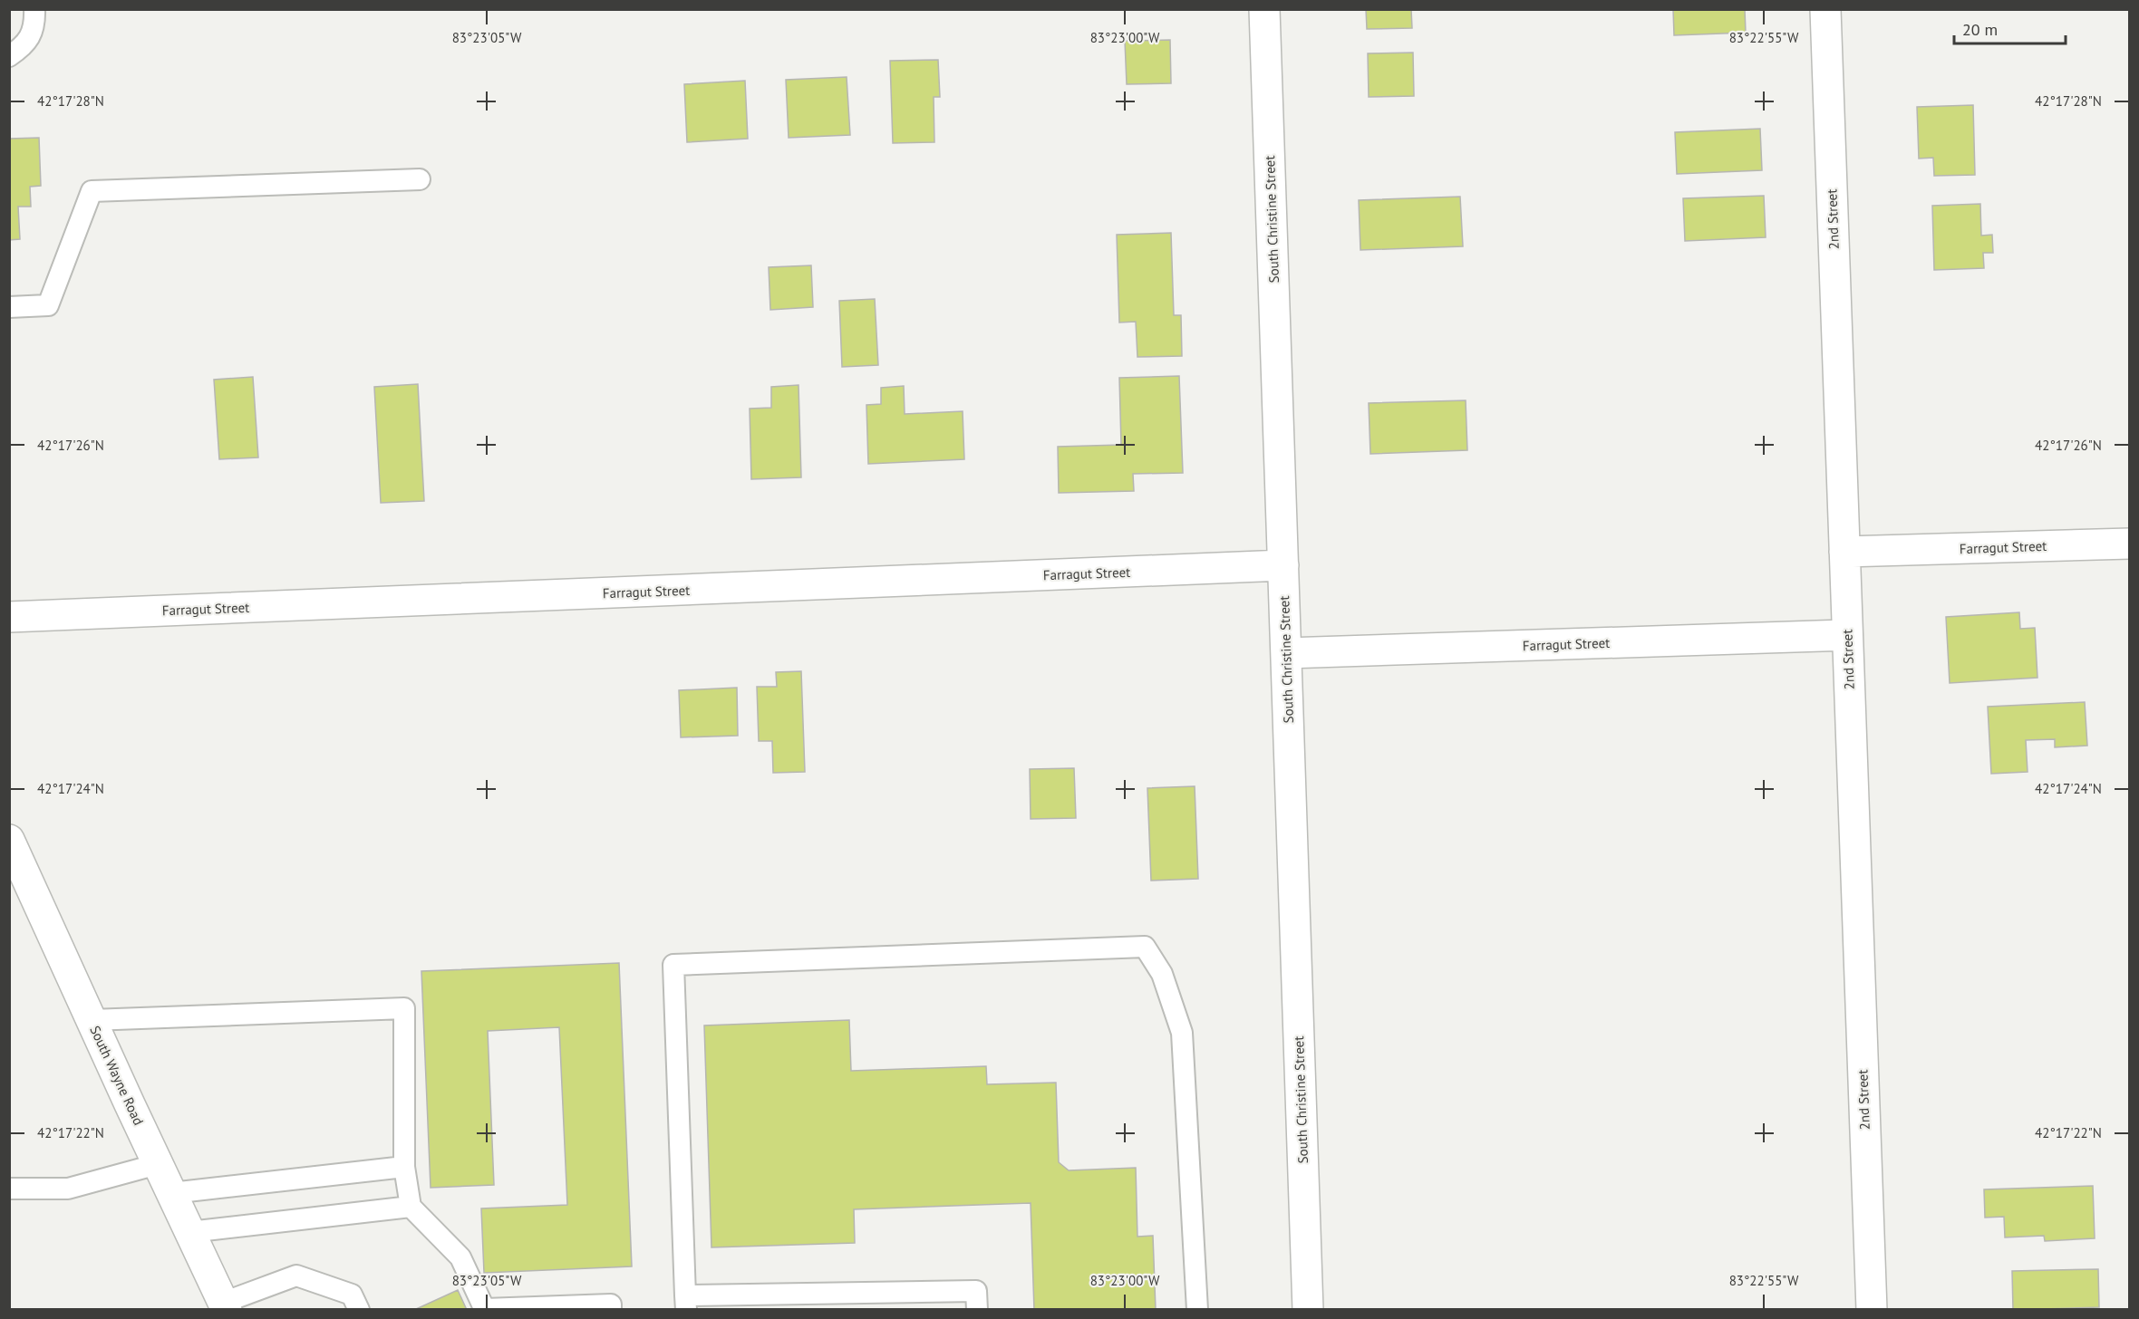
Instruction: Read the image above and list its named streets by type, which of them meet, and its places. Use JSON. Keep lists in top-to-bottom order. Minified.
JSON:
{"streets":{"street":["South Christine Street","2nd Street","Farragut Street","South Wayne Road"]},"crossings":[["South Christine Street","Farragut Street"],["2nd Street","Farragut Street"]],"scale_bar":"20 m","coordinates":["83°23'05\"W","83°23'00\"W","83°22'55\"W","42°17'28\"N","42°17'26\"N","42°17'24\"N","42°17'22\"N"]}
